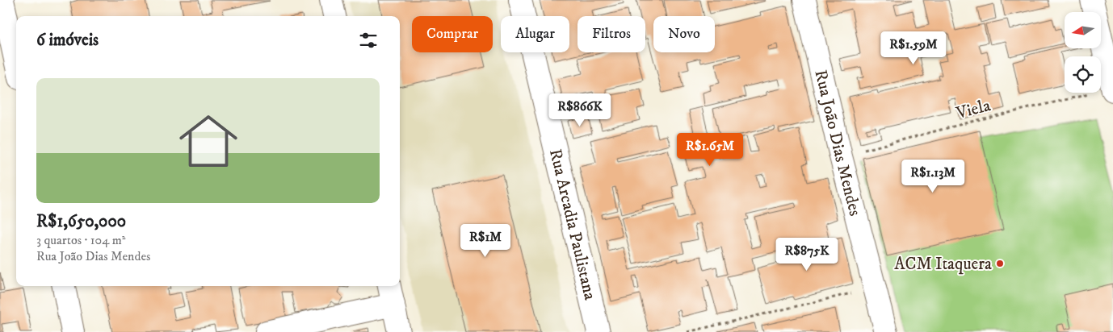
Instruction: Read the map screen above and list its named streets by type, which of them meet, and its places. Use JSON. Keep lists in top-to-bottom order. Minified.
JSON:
{"streets":{"street":["Rua João Dias Mendes","Rua Arcadia Paulistana"],"path":["Viela"]},"crossings":[["Viela","Rua João Dias Mendes"]],"places":["ACM Itaquera"],"north":"left","page":{"chip":["Comprar","Alugar","Filtros","Novo"],"heading":"6 imóveis","price":["R$1.59M","R$866K","R$1.65M","R$1.13M","R$1M","R$875K"],"list":[{"name":"R$1,650,000","note":"3 quartos · 104 m² · Rua João Dias Mendes"}]}}
